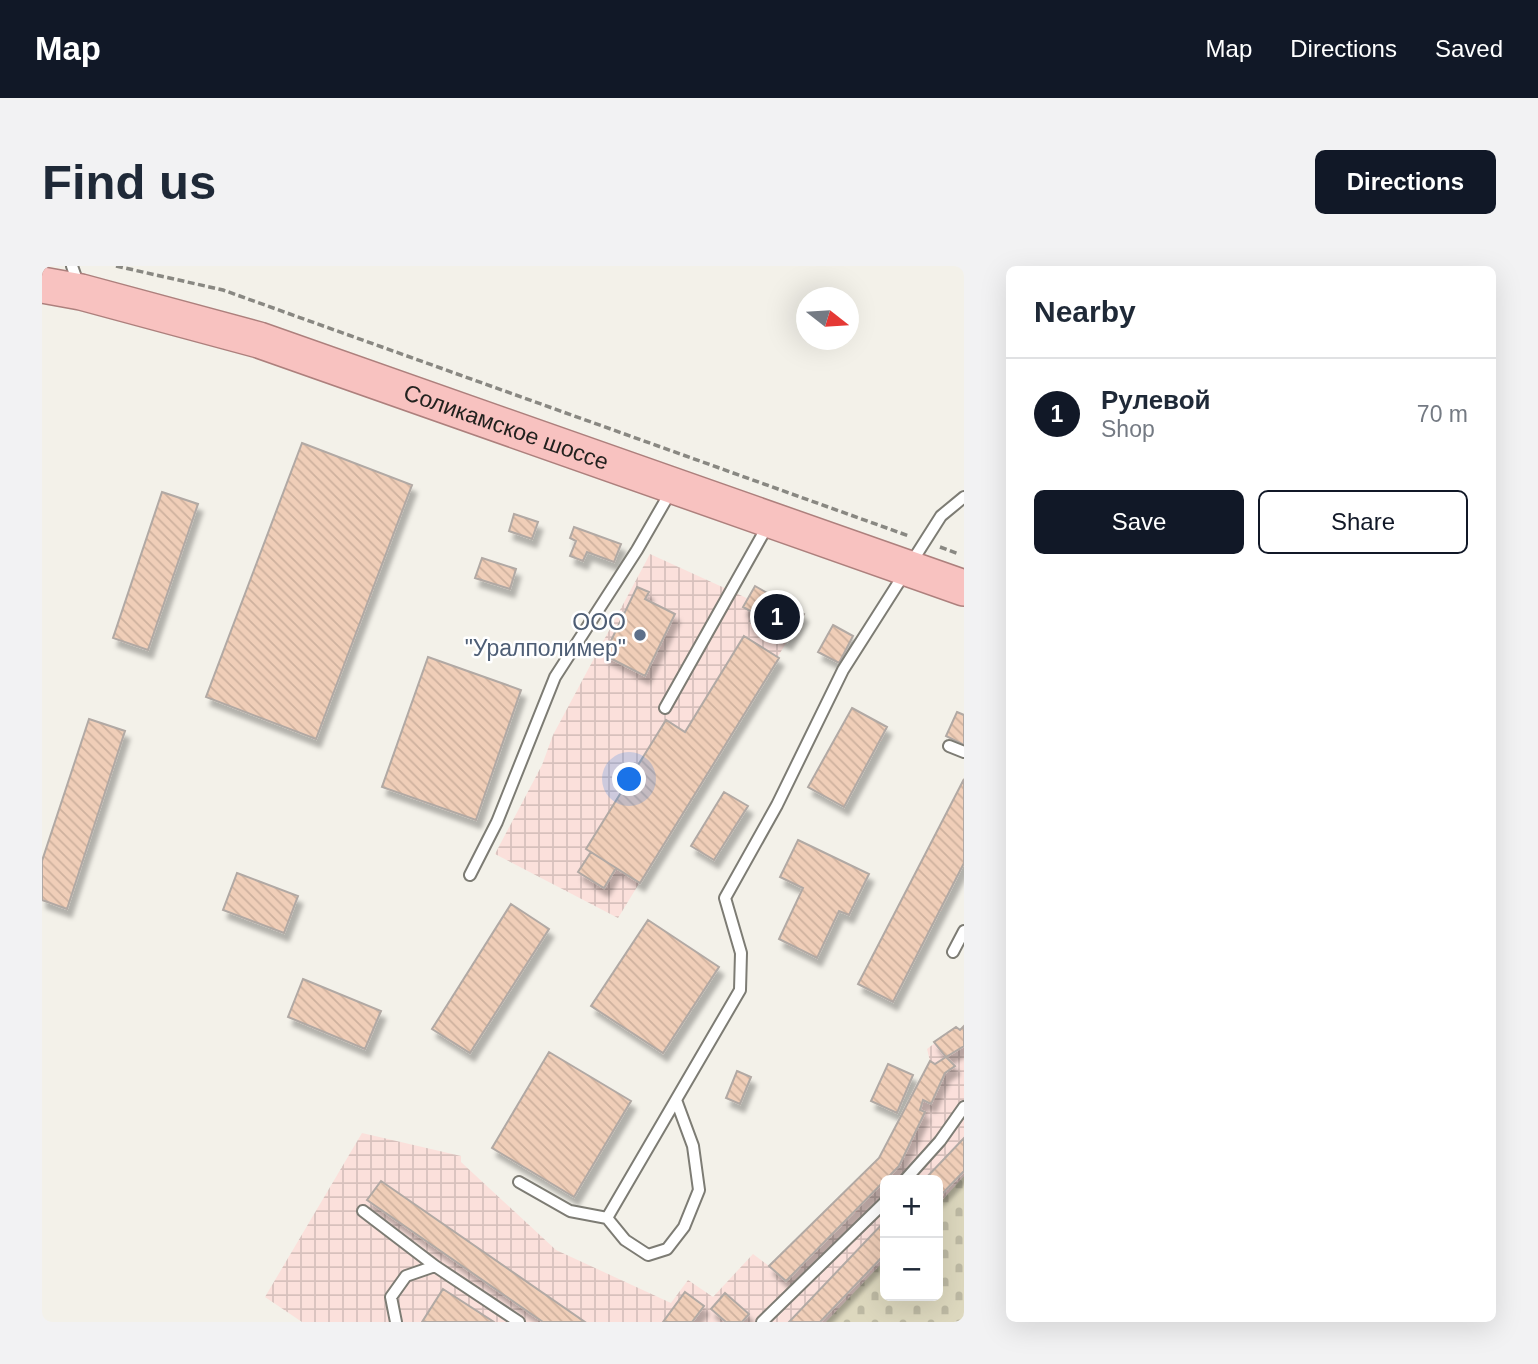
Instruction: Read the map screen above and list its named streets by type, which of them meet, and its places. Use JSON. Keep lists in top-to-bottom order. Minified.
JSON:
{"streets":{"highway":["Соликамское шоссе"]},"places":["OOO \"Уралполимер\""],"north":"right","page":{"header":"Map","nav":["Map","Directions","Saved"],"buttons":["Directions",["Save","Share"]],"title":"Find us","heading":"Nearby","list":[{"mark":"1","name":"Рулевой","note":"Shop","value":"70 m"}],"pins":"1","map_buttons":["+","−"]}}
